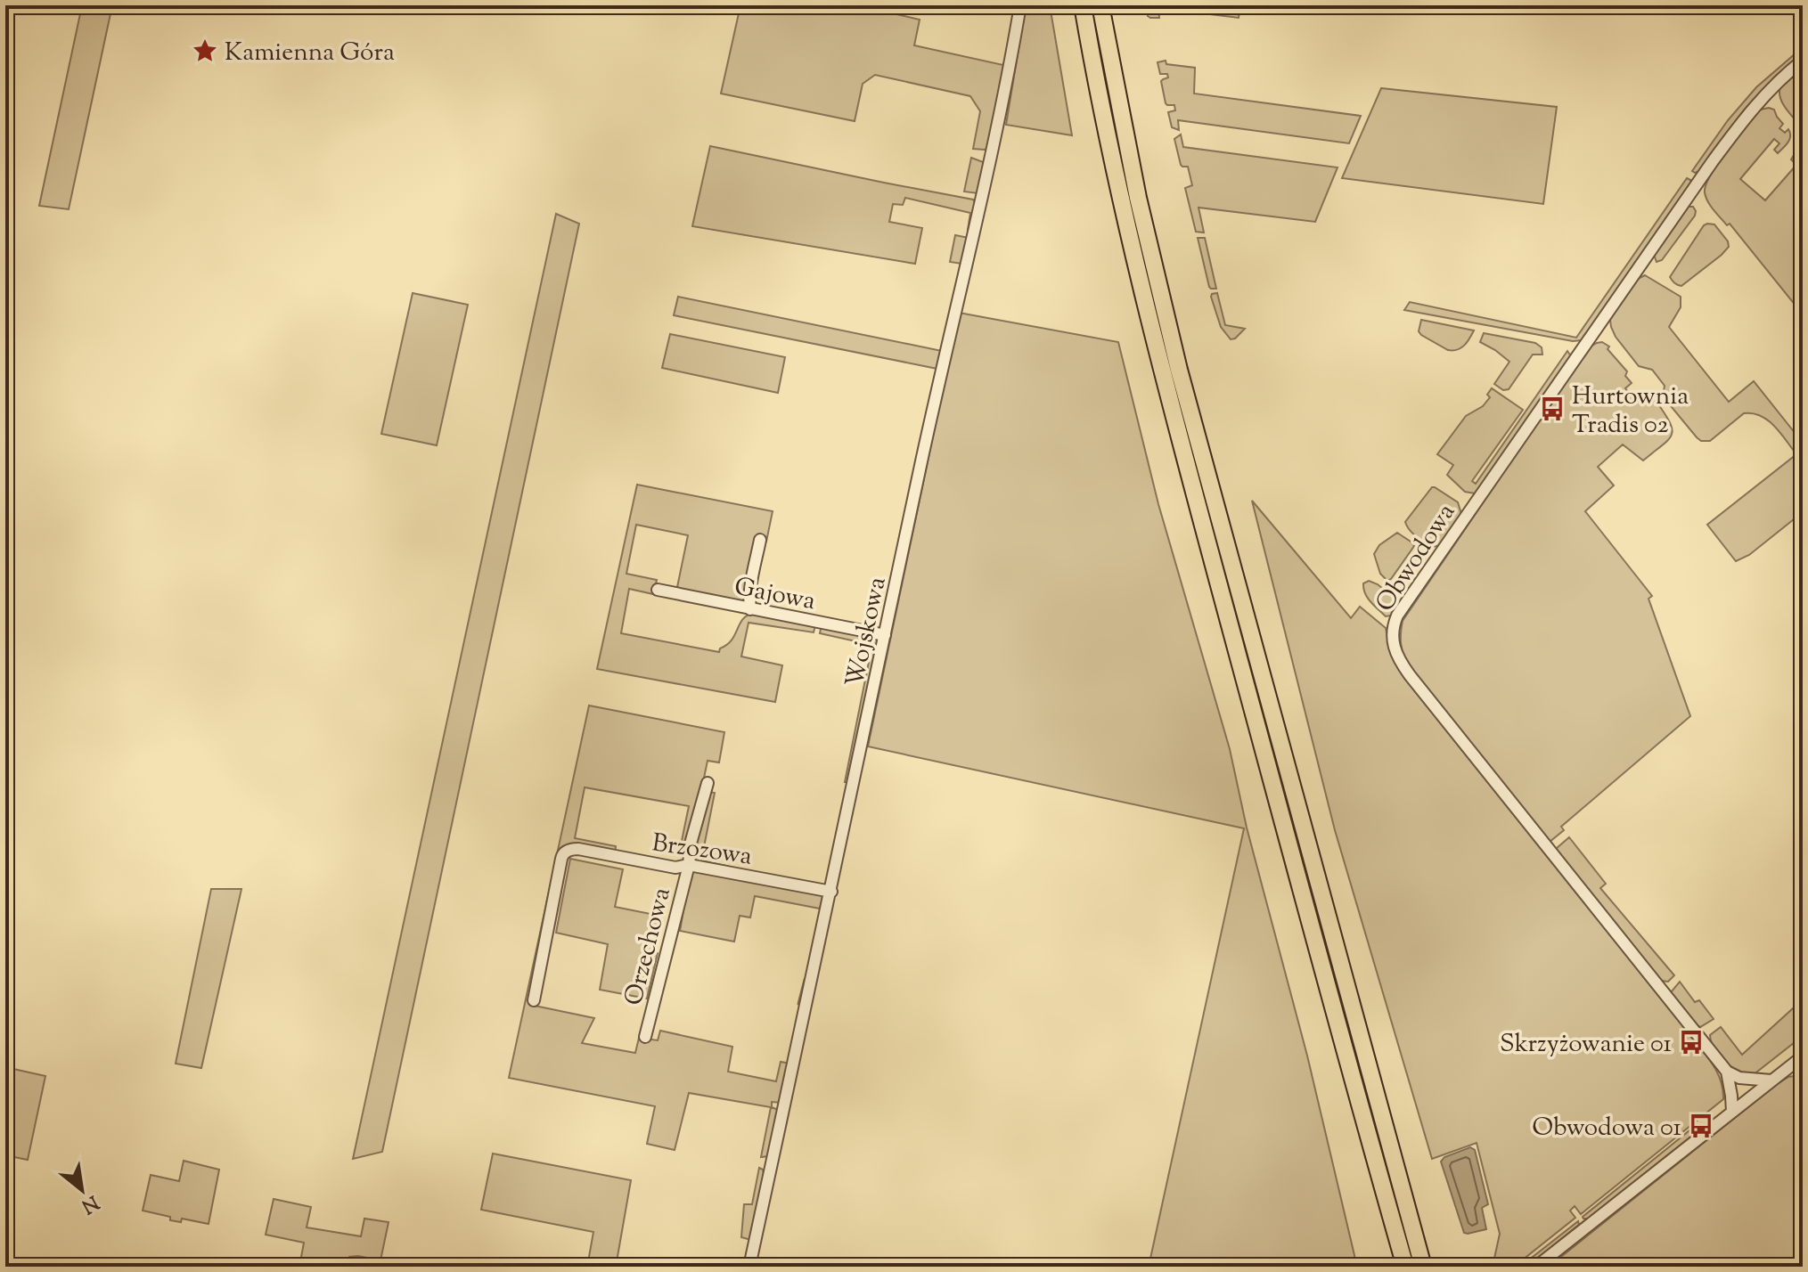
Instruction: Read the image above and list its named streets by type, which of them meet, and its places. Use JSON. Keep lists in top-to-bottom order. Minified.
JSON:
{"streets":{"street":["Obwodowa","Gajowa","Wojskowa","Brzozowa","Orzechowa"]},"crossings":[["Gajowa","Wojskowa"],["Wojskowa","Brzozowa"],["Brzozowa","Orzechowa"]],"places":{"place":["Kamienna Góra"],"bus stop":["Hurtownia Tradis 02","Skrzyżowanie 01","Obwodowa 01"]},"north":"bottom right"}
